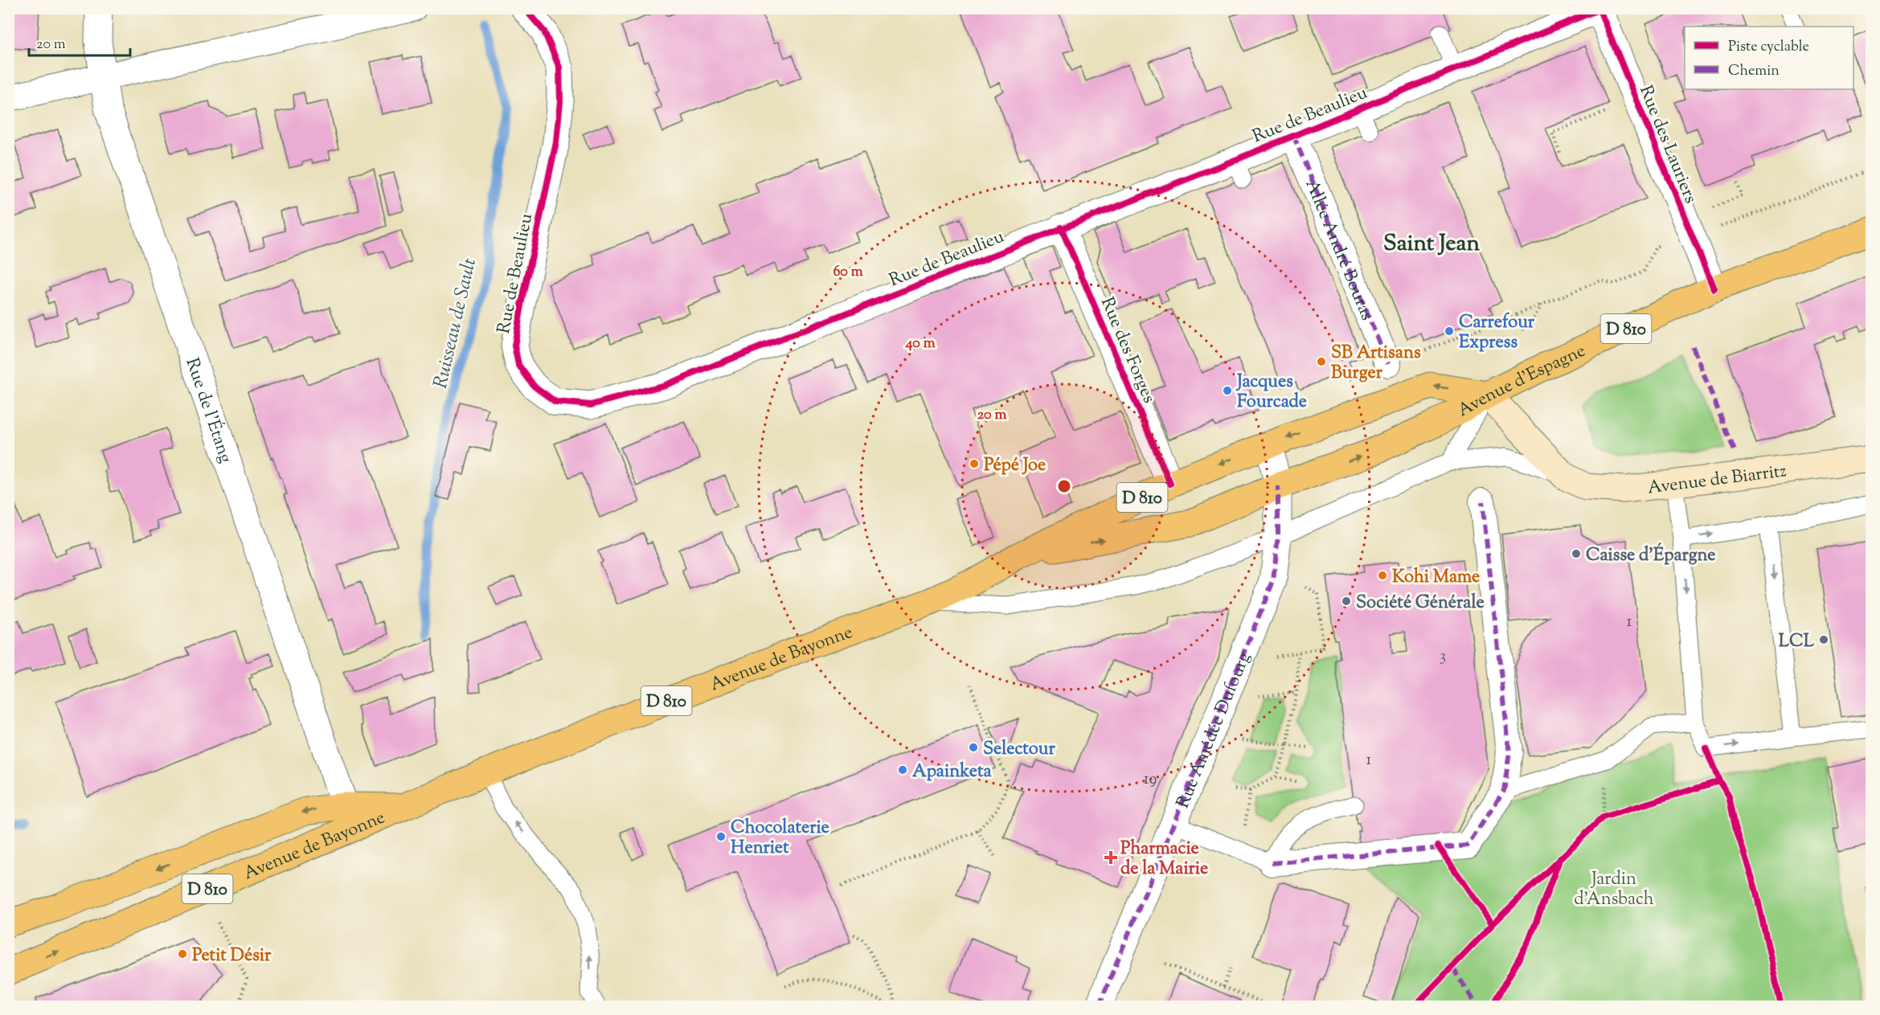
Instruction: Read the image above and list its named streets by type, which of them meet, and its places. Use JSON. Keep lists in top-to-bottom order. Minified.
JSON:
{"streets":{"main road":["D 810","Avenue d'Espagne","Avenue de Biarritz","Avenue de Bayonne"],"street":["Rue de Beaulieu","Rue des Lauriers","Allée André Bouras","Rue des Forges","Rue de l'Étang","Rue Amédée Dufourg"]},"crossings":[["Rue de Beaulieu","Rue des Lauriers"],["Rue de Beaulieu","Allée André Bouras"],["Rue de Beaulieu","Rue des Forges"],["Rue des Lauriers","Avenue d'Espagne"],["D 810","Rue des Forges"],["D 810","Avenue d'Espagne"],["D 810","Avenue de Biarritz"],["D 810","Avenue de Bayonne"],["D 810","Rue Amédée Dufourg"],["Avenue d'Espagne","Avenue de Biarritz"],["Avenue d'Espagne","Rue Amédée Dufourg"],["Rue de l'Étang","Avenue de Bayonne"]],"districts":["Saint Jean"],"water":["Ruisseau de Sault"],"parks":["Jardin d'Ansbach"],"places":{"other":["Carrefour Express","SB Artisans Burger","Jacques Fourcade","Pépé Joe","Caisse d'Épargne","Kohi Mame","Société Générale","LCL","Selectour","Apainketa","Chocolaterie Henriet","Petit Désir"],"health":["Pharmacie de la Mairie"]},"house_numbers":["1","3","1","19"],"legend":["Piste cyclable","Chemin"],"scale_bar":"20 m","rings":["60 m","40 m","20 m"]}
